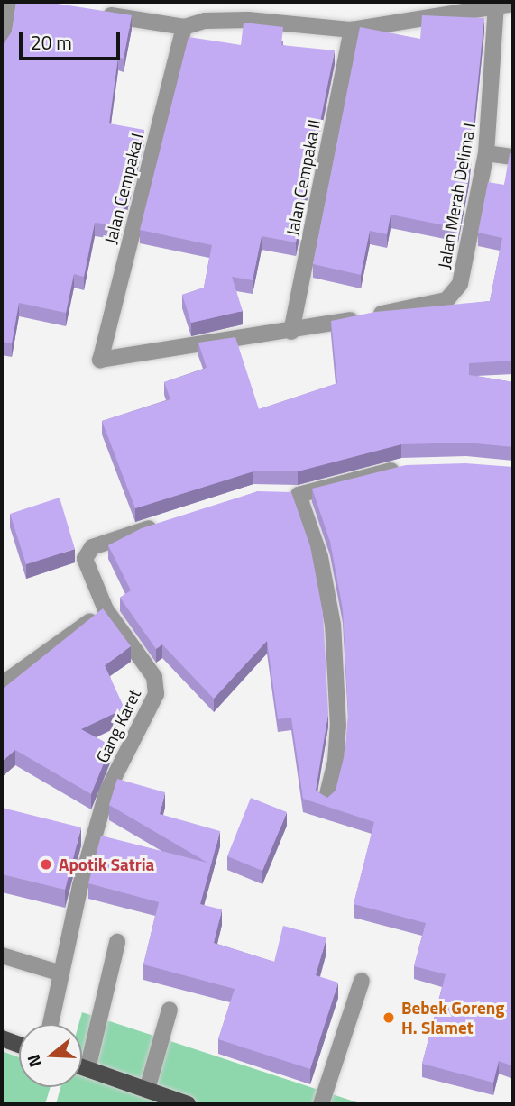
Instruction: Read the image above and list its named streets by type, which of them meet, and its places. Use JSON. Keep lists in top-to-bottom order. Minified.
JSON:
{"streets":{"street":["Jalan Cempaka II","Jalan Cempaka I","Jalan Merah Delima I","Gang Karet"]},"crossings":[["Jalan Cempaka II","Jalan Merah Delima I"],["Jalan Cempaka I","Jalan Merah Delima I"]],"places":["Apotik Satria","Bebek Goreng H. Slamet"],"scale_bar":"20 m","north":"left"}
